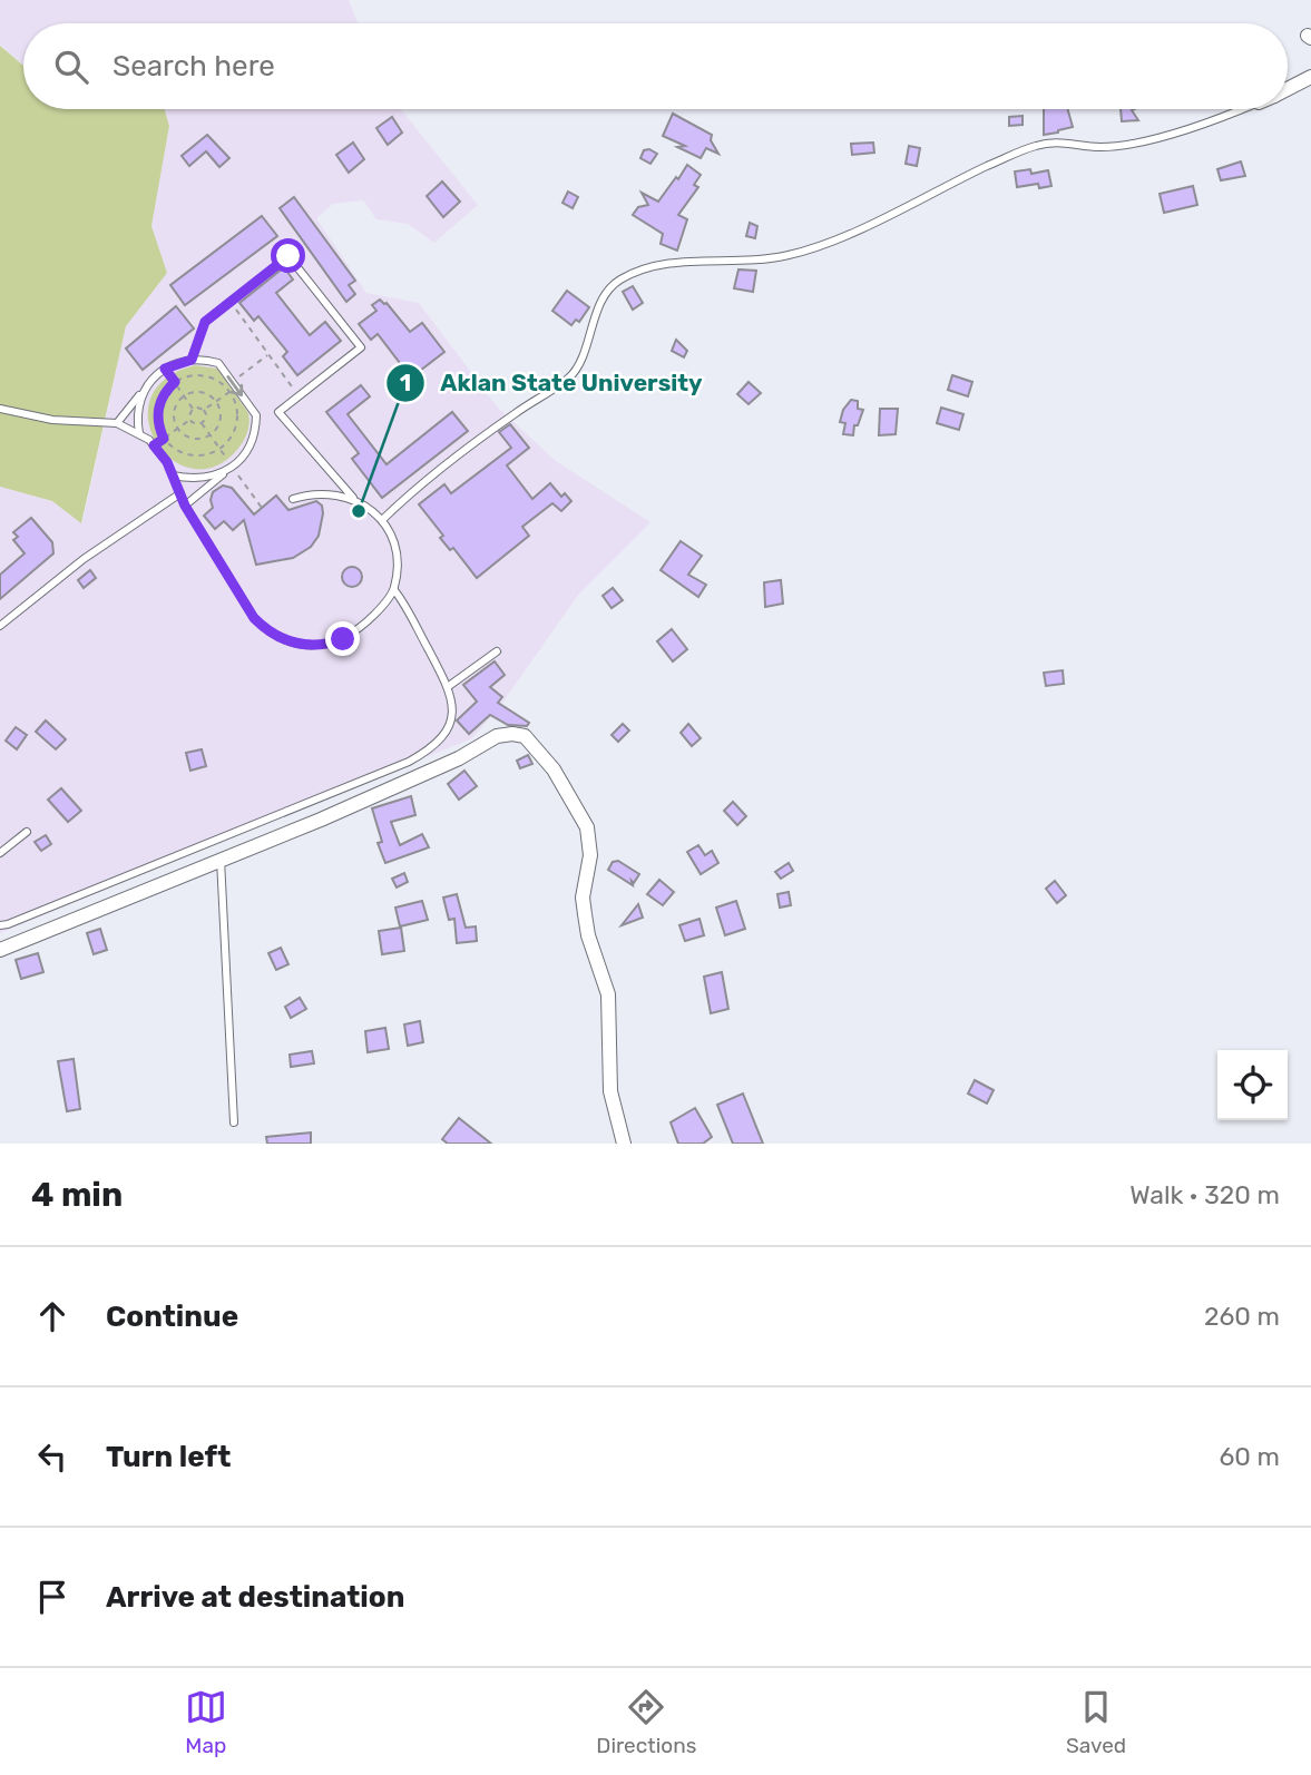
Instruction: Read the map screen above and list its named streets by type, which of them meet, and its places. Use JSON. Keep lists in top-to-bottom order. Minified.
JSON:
{"places":["Aklan State University"],"page":{"search":"Search here","heading":["4 min","Walk · 320 m"],"list":[["Continue","260 m"],["Turn left","60 m"],"Arrive at destination"],"nav":["Map","Directions","Saved"]}}
